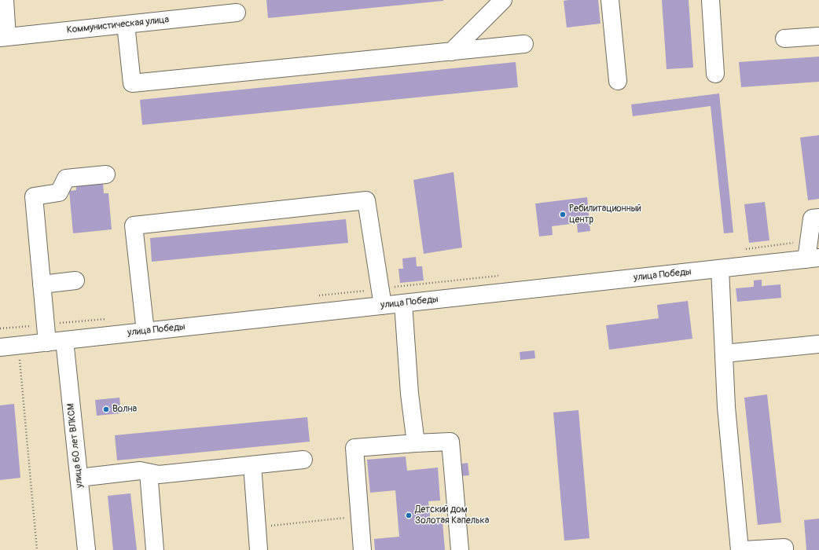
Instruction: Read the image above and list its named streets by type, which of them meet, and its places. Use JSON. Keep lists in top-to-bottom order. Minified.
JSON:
{"streets":{"street":["Коммунистическая улица","улица Победы","улица 60 лет ВЛКСМ"]},"crossings":[["улица Победы","улица 60 лет ВЛКСМ"]],"places":["Ребилитационный центр","Волна","Детский дом Золотая Капелька"]}
